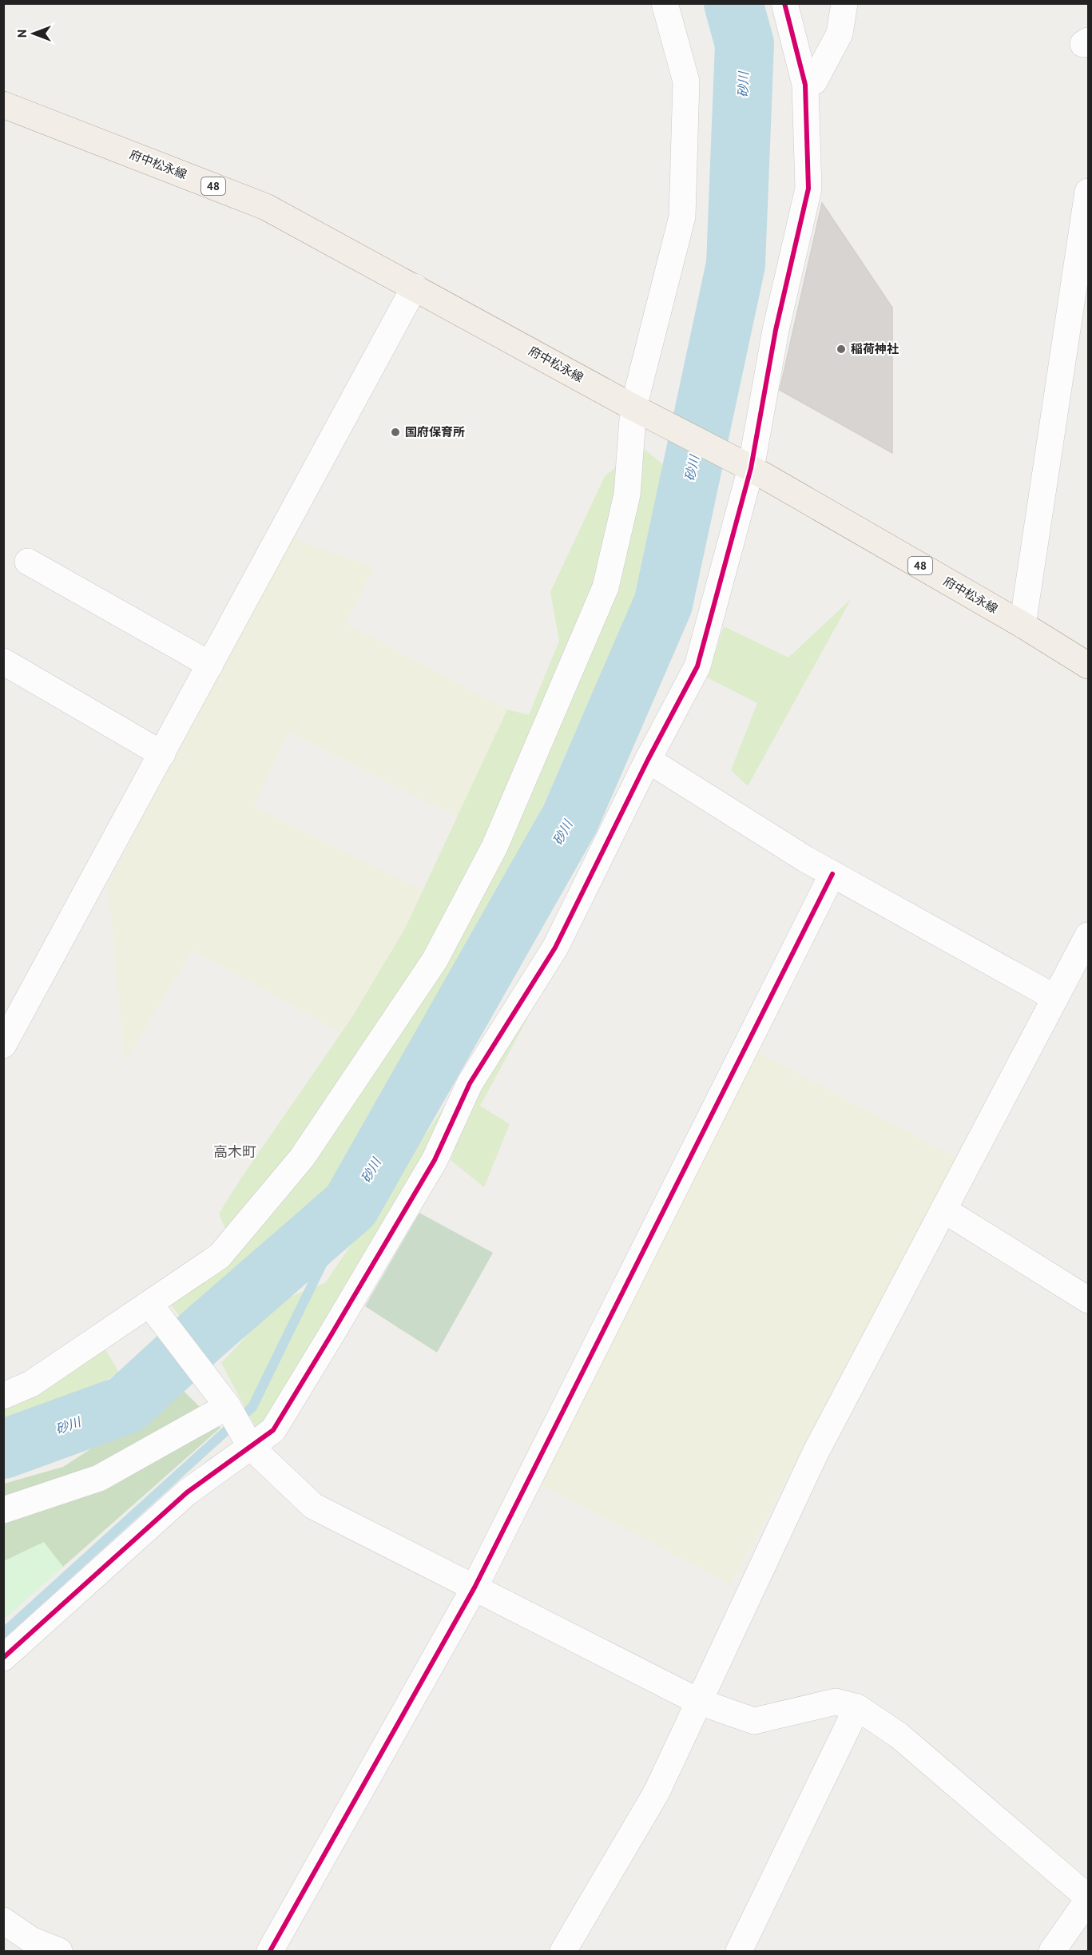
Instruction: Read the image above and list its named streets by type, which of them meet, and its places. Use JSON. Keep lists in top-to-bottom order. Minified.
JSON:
{"streets":{"main road":["府中松永線","48"]},"districts":["高木町"],"water":["砂川"],"places":["稲荷神社","国府保育所"],"north":"left"}
